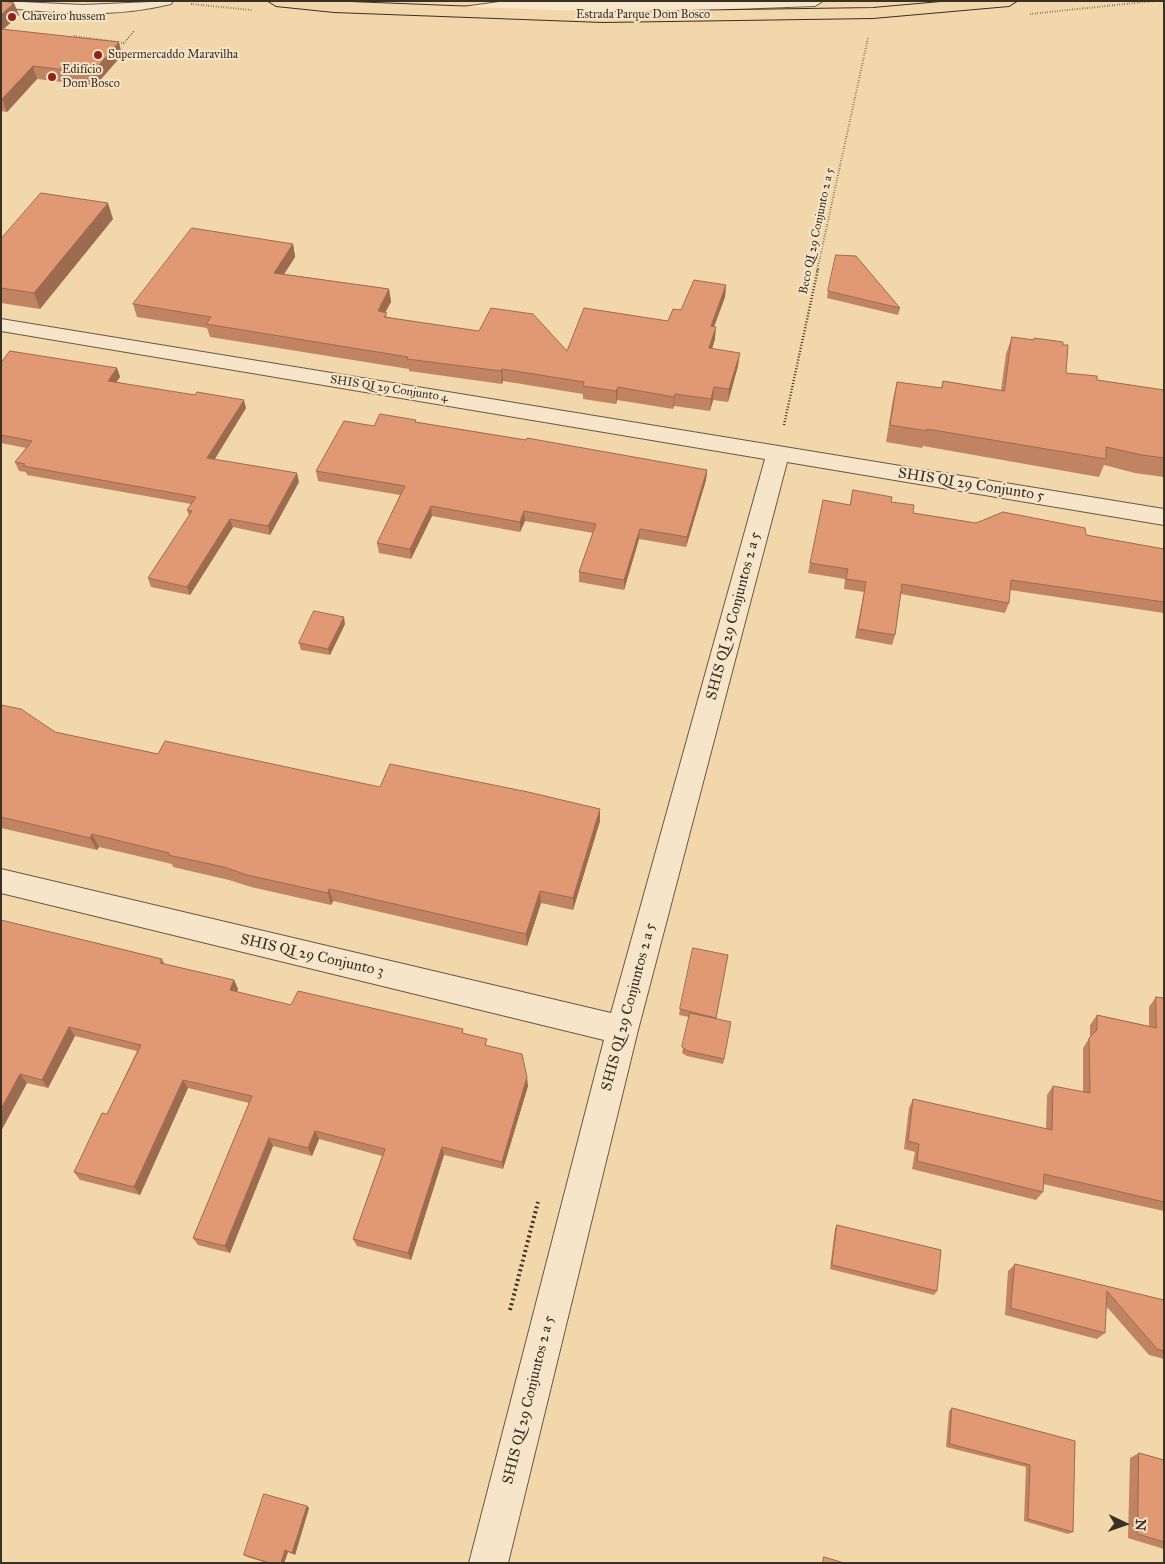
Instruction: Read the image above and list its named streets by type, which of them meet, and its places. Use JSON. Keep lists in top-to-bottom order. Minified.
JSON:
{"streets":{"main road":["Estrada Parque Dom Bosco"],"street":["SHIS QI 29 Conjunto 4","SHIS QI 29 Conjunto 5","SHIS QI 29 Conjuntos 2 a 5","SHIS QI 29 Conjunto 3"],"path":["Beco QI 29 Conjunto 2 a 5"]},"crossings":[["Estrada Parque Dom Bosco","Beco QI 29 Conjunto 2 a 5"],["Beco QI 29 Conjunto 2 a 5","SHIS QI 29 Conjunto 4"],["Beco QI 29 Conjunto 2 a 5","SHIS QI 29 Conjunto 5"],["Beco QI 29 Conjunto 2 a 5","SHIS QI 29 Conjuntos 2 a 5"],["SHIS QI 29 Conjunto 4","SHIS QI 29 Conjunto 5"],["SHIS QI 29 Conjunto 4","SHIS QI 29 Conjuntos 2 a 5"],["SHIS QI 29 Conjunto 5","SHIS QI 29 Conjuntos 2 a 5"],["SHIS QI 29 Conjuntos 2 a 5","SHIS QI 29 Conjunto 3"]],"places":["Chaveiro hussem","Supermercaddo Maravilha","Edifício Dom Bosco"],"north":"right"}
